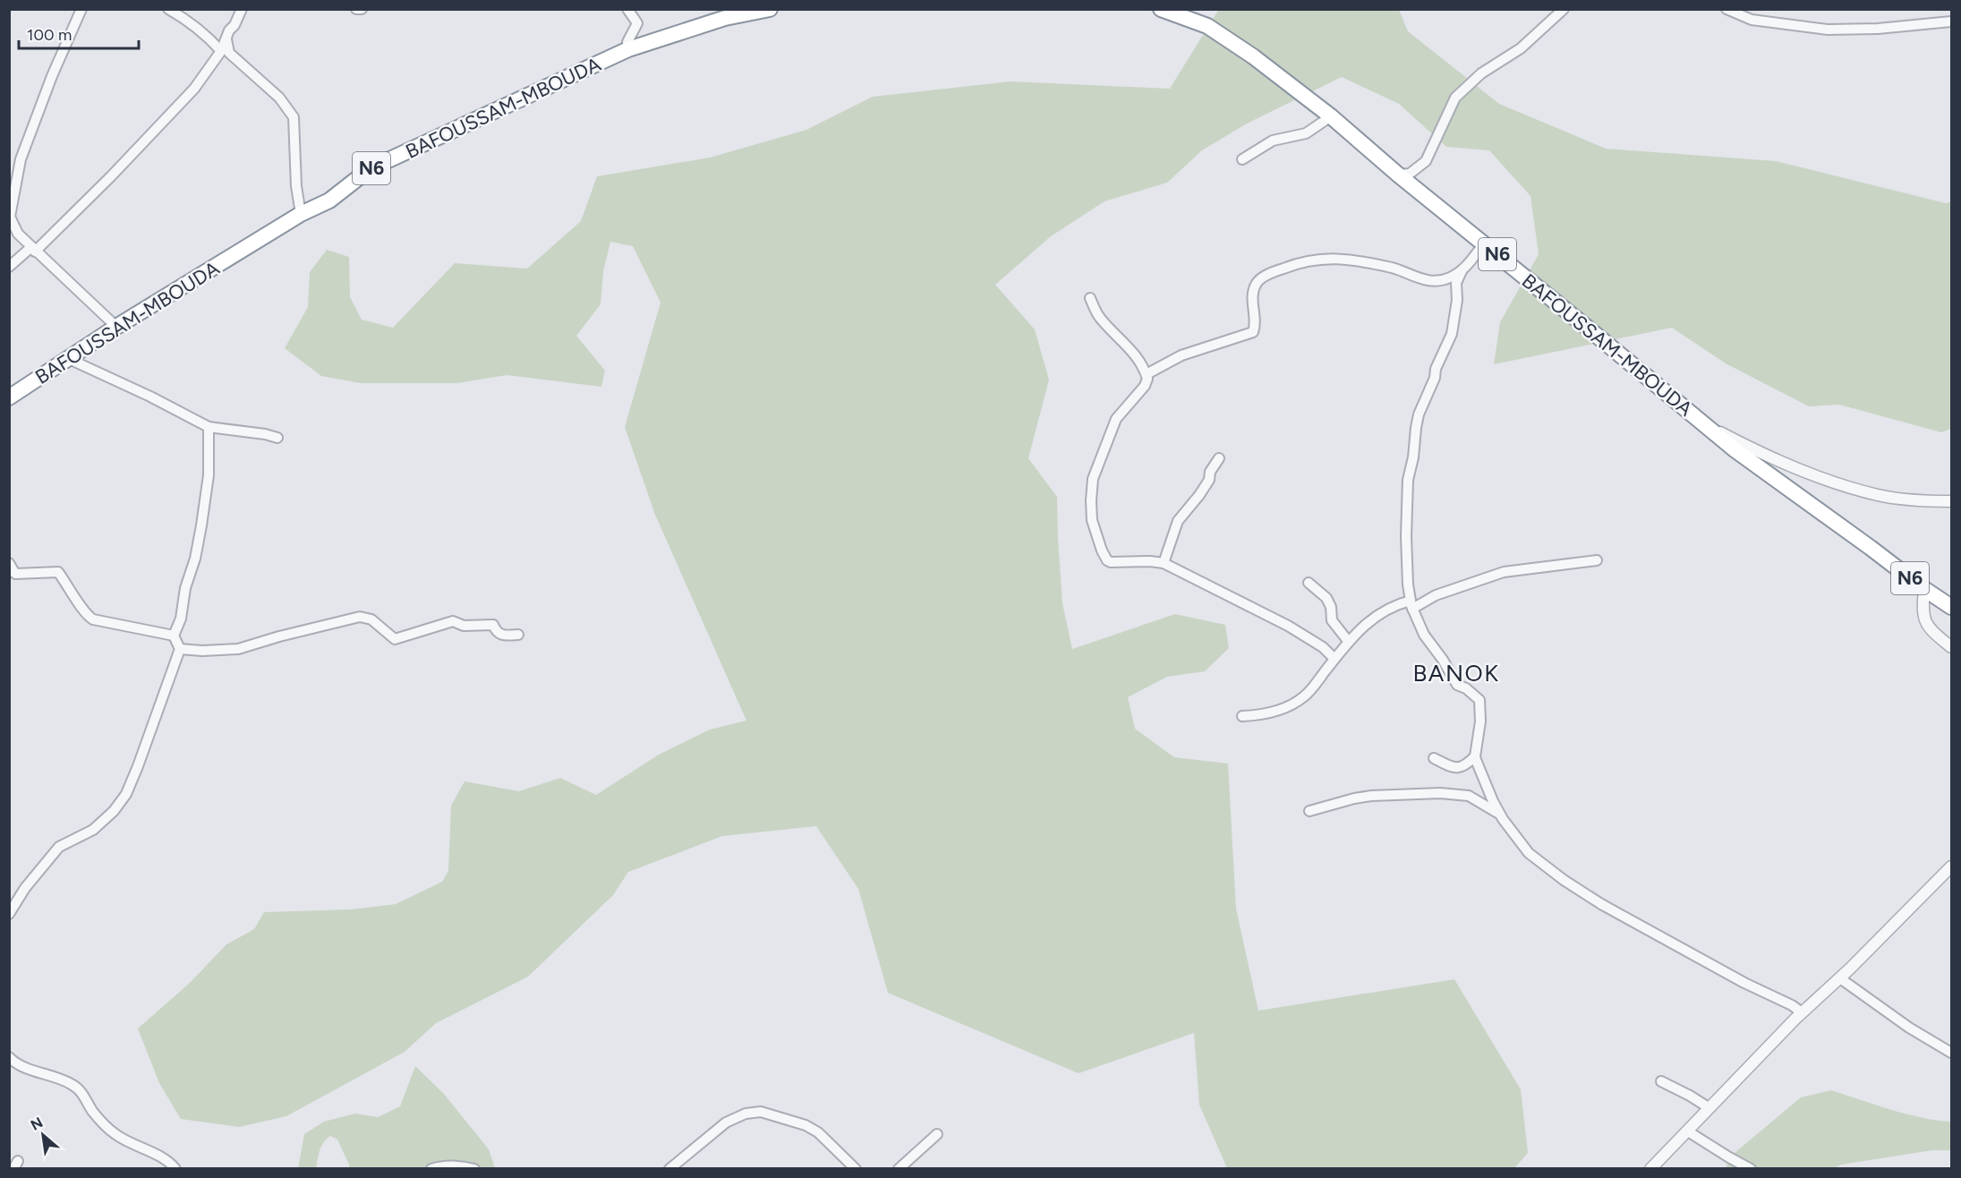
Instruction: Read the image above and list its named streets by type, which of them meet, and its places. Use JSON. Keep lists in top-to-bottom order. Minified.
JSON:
{"streets":{"highway":["BAFOUSSAM-MBOUDA","N6"]},"districts":["BANOK"],"scale_bar":"100 m","north":"top left"}
